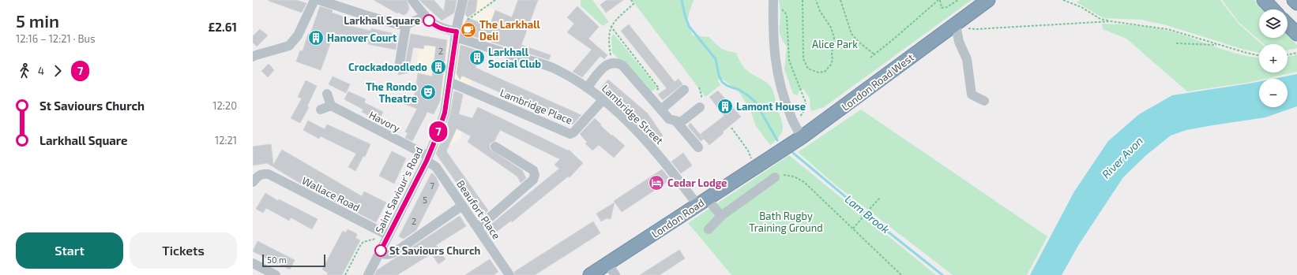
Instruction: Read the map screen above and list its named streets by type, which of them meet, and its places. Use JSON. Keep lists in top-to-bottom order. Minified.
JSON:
{"streets":{"highway":["London Road West","London Road"],"street":["Lambridge Place","Lambridge Street","Havory","Saint Saviour's Road","Wallace Road","Beaufort Place"]},"crossings":[["London Road West","London Road"],["Lambridge Place","Lambridge Street"],["Lambridge Place","Saint Saviour's Road"],["Lambridge Street","London Road"],["Havory","Saint Saviour's Road"],["Havory","Beaufort Place"],["Saint Saviour's Road","Wallace Road"],["Saint Saviour's Road","Beaufort Place"]],"water":["River Avon","Lam Brook"],"parks":["Alice Park","Bath Rugby Training Ground"],"places":{"other":["Larkhall Square","St Saviours Church"],"cafe":["The Larkhall Deli"],"building":["Hanover Court","Larkhall Social Club","Crockadoodledo","Lamont House"],"theatre":["The Rondo Theatre"],"hotel":["Cedar Lodge"]},"lines":["bus line 7"],"house_numbers":["2","7","5","2"],"scale_bar":"50 m","page":{"heading":["5 min","12:16 – 12:21 · Bus","£2.61"],"on_map":"7","map_buttons":["+","−"],"legs":["4","7"],"list":[{"name":"St Saviours Church","value":"12:20"},{"name":"Larkhall Square","value":"12:21"}],"buttons":["Start","Tickets"],"scale":"50 m"}}
